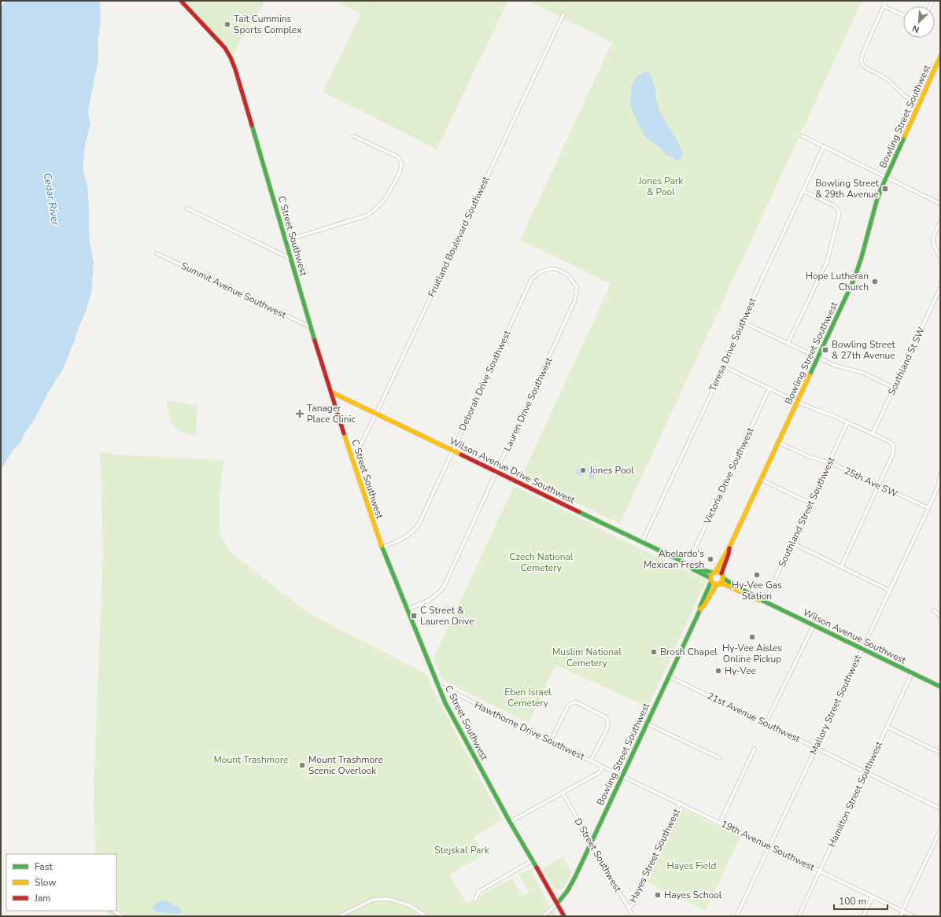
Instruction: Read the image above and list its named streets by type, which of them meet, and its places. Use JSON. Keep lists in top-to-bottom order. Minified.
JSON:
{"streets":{"main road":["Bowling Street Southwest","C Street Southwest","Wilson Avenue Drive Southwest","Wilson Avenue Southwest"],"street":["Fruitland Boulevard Southwest","Summit Avenue Southwest","Teresa Drive Southwest","Southland St SW","Deborah Drive Southwest","Lauren Drive Southwest","Victoria Drive Southwest","25th Ave SW","Southland Street Southwest","Mallory Street Southwest","21st Avenue Southwest","Hawthorne Drive Southwest","Hamilton Street Southwest","19th Avenue Southwest","D Street Southwest","Hayes Street Southwest"]},"crossings":[["Bowling Street Southwest","C Street Southwest"],["Bowling Street Southwest","Wilson Avenue Drive Southwest"],["Bowling Street Southwest","25th Ave SW"],["Bowling Street Southwest","Wilson Avenue Southwest"],["Bowling Street Southwest","21st Avenue Southwest"],["Bowling Street Southwest","Hawthorne Drive Southwest"],["Bowling Street Southwest","19th Avenue Southwest"],["Bowling Street Southwest","D Street Southwest"],["C Street Southwest","Fruitland Boulevard Southwest"],["C Street Southwest","Summit Avenue Southwest"],["C Street Southwest","Deborah Drive Southwest"],["C Street Southwest","Lauren Drive Southwest"],["C Street Southwest","Wilson Avenue Drive Southwest"],["C Street Southwest","Hawthorne Drive Southwest"],["Fruitland Boulevard Southwest","Wilson Avenue Drive Southwest"],["Teresa Drive Southwest","Wilson Avenue Drive Southwest"],["Deborah Drive Southwest","Lauren Drive Southwest"],["Deborah Drive Southwest","Wilson Avenue Drive Southwest"],["Lauren Drive Southwest","Wilson Avenue Drive Southwest"],["Wilson Avenue Drive Southwest","Victoria Drive Southwest"],["Wilson Avenue Drive Southwest","Wilson Avenue Southwest"],["25th Ave SW","Southland Street Southwest"],["25th Ave SW","Mallory Street Southwest"],["Southland Street Southwest","Wilson Avenue Southwest"],["Wilson Avenue Southwest","Mallory Street Southwest"],["Wilson Avenue Southwest","Hamilton Street Southwest"],["Mallory Street Southwest","21st Avenue Southwest"],["Mallory Street Southwest","19th Avenue Southwest"],["21st Avenue Southwest","Hamilton Street Southwest"],["Hawthorne Drive Southwest","19th Avenue Southwest"],["Hamilton Street Southwest","19th Avenue Southwest"],["19th Avenue Southwest","Hayes Street Southwest"],["D Street Southwest","Hayes Street Southwest"]],"water":["Cedar River"],"parks":["Jones Park & Pool","Czech National Cemetery","Muslim National Cemetery","Eben Israel Cemetery","Mount Trashmore","Stejskal Park","Hayes Field"],"places":{"other":["Tait Cummins Sports Complex","Hope Lutheran Church","Jones Pool","Abelardo's Mexican Fresh","Hy-Vee Gas Station","Hy-Vee Aisles Online Pickup","Brosh Chapel","Hy-Vee","Mount Trashmore Scenic Overlook","Hayes School"],"transit":["Bowling Street & 29th Avenue","Bowling Street & 27th Avenue","C Street & Lauren Drive"],"health":["Tanager Place Clinic"]},"legend":["Fast","Slow","Jam"],"scale_bar":"100 m","north":"bottom left"}
